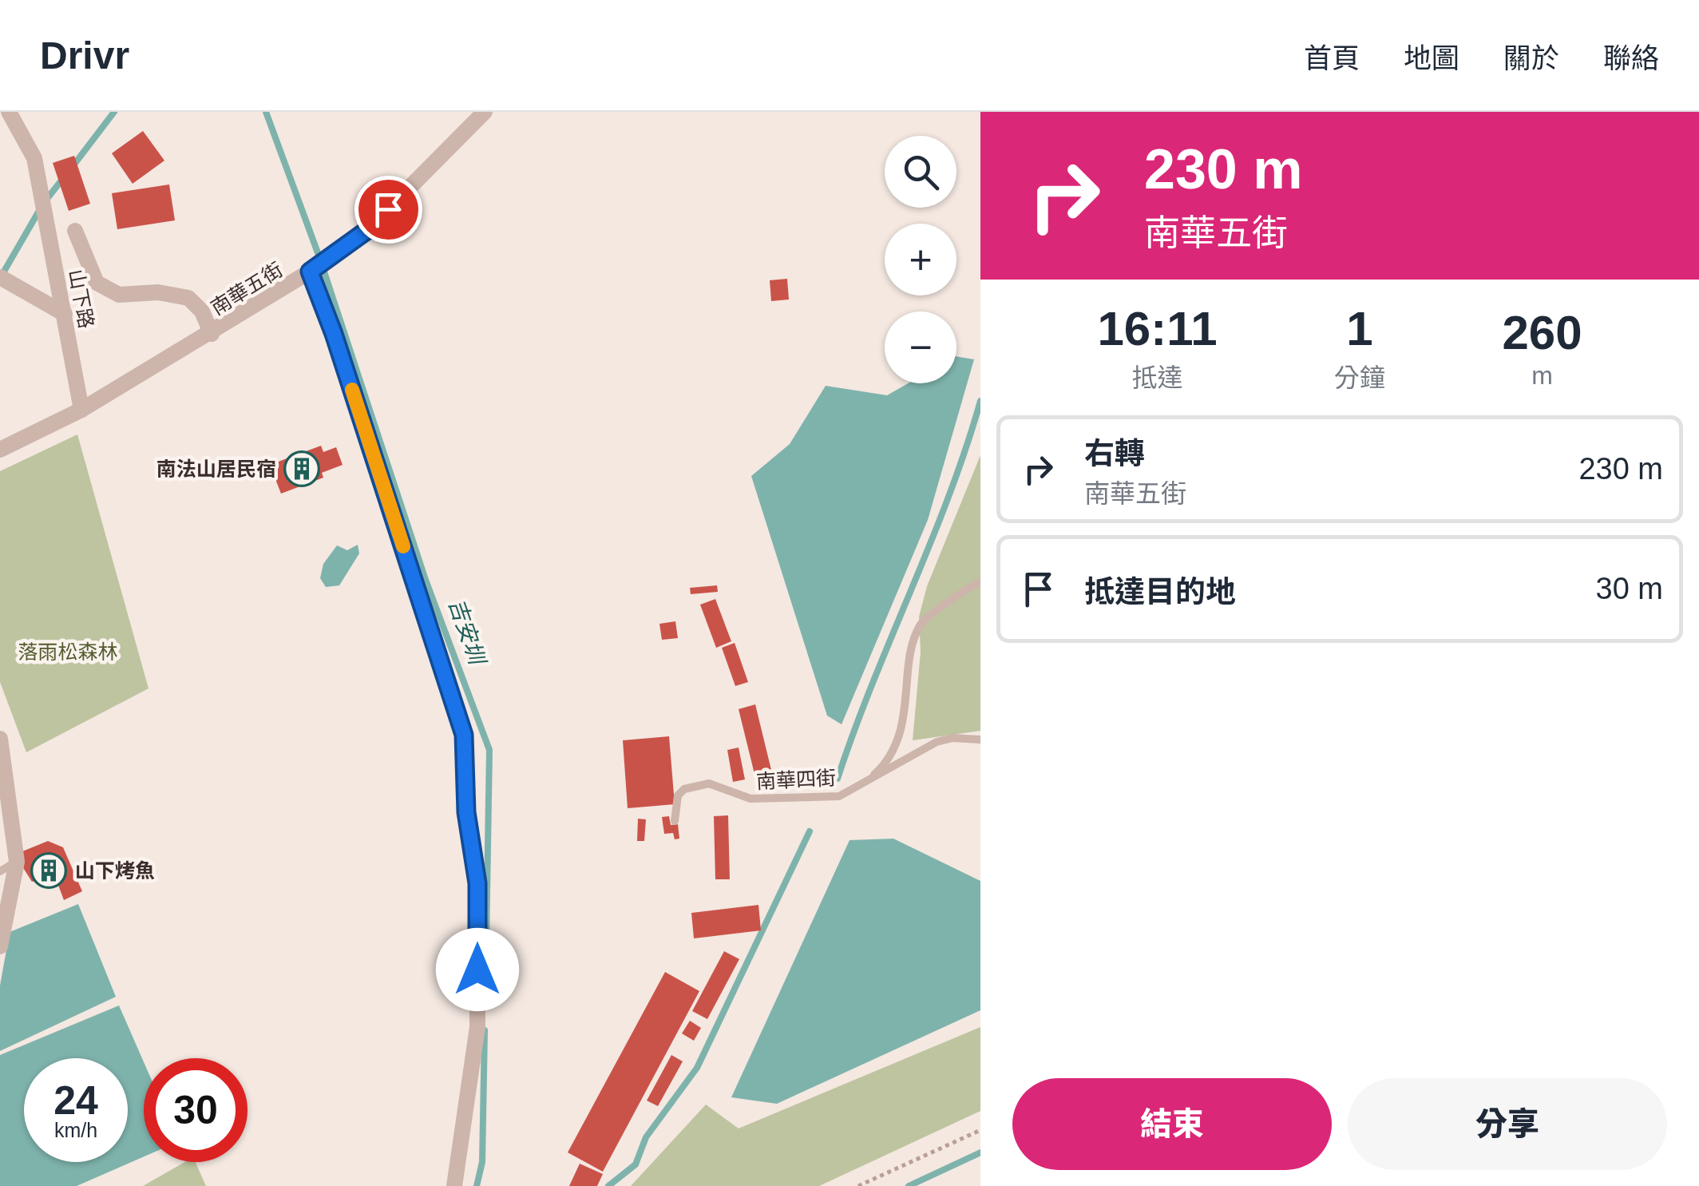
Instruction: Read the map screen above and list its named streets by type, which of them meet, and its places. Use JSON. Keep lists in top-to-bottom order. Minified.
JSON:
{"streets":{"street":["南華五街","山下路"],"lane":["南華四街"]},"crossings":[["南華五街","山下路"]],"water":["吉安圳"],"parks":["落雨松森林"],"places":{"building":["南法山居民宿","山下烤魚"]},"page":{"header":"Drivr","nav":["首頁","地圖","關於","聯絡"],"turn":["230 m","南華五街"],"map_buttons":["+","−"],"eta":["16:11","抵達","1","分鐘","260","m"],"list":[{"name":"右轉","note":"南華五街","value":"230 m"},{"name":"抵達目的地","value":"30 m"}],"speed":"24 km/h","limit":"30","buttons":["結束","分享"]}}
